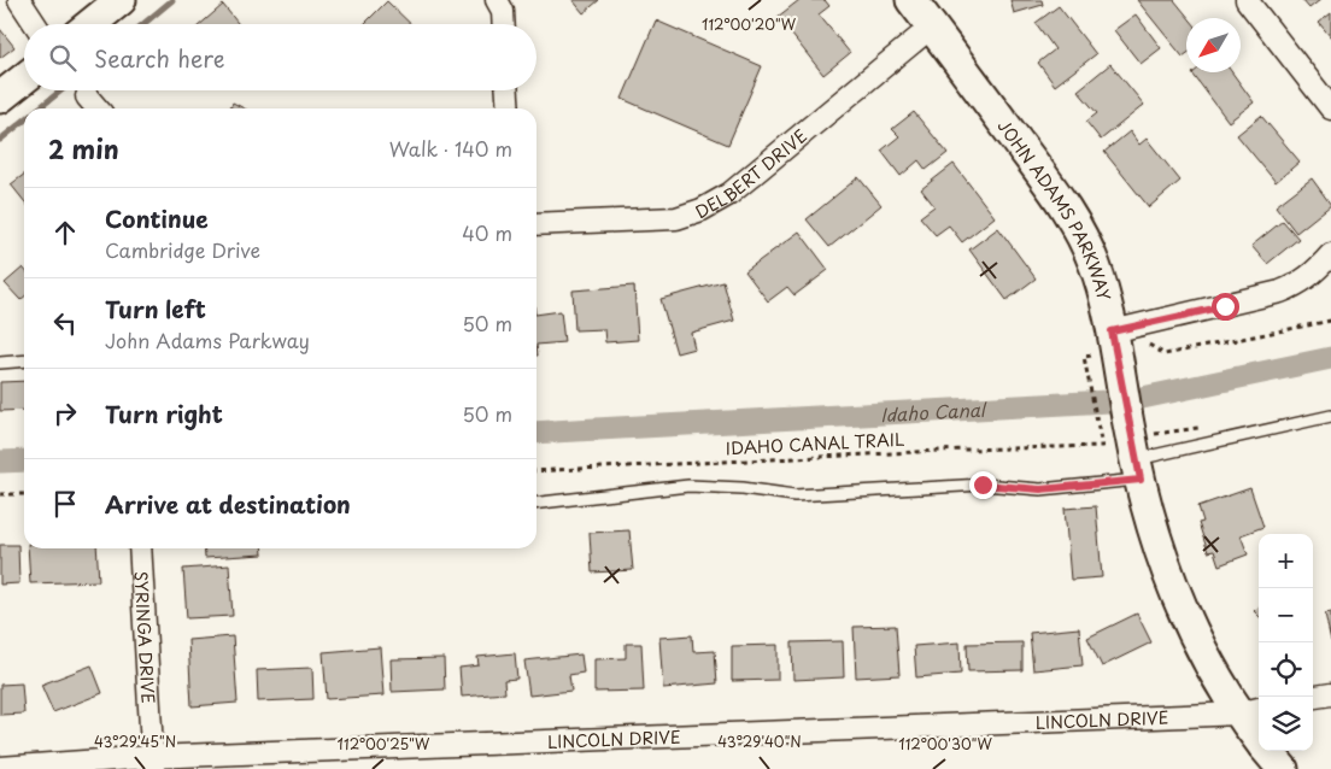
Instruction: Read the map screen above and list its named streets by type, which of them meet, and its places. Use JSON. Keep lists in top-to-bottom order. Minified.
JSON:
{"streets":{"street":["DELBERT DRIVE","JOHN ADAMS PARKWAY","SYRINGA DRIVE","LINCOLN DRIVE"],"path":["IDAHO CANAL TRAIL"]},"crossings":[["DELBERT DRIVE","JOHN ADAMS PARKWAY"],["JOHN ADAMS PARKWAY","LINCOLN DRIVE"],["SYRINGA DRIVE","LINCOLN DRIVE"]],"water":["Idaho Canal"],"north":"bottom left","page":{"search":"Search here","heading":["2 min","Walk · 140 m"],"list":[["Continue","Cambridge Drive","40 m"],["Turn left","John Adams Parkway","50 m"],["Turn right","50 m"],"Arrive at destination"],"map_buttons":["+","−"]},"coordinates":["112°00'20\"W","43°29'45\"N","43°29'40\"N","112°00'25\"W","112°00'30\"W"]}
